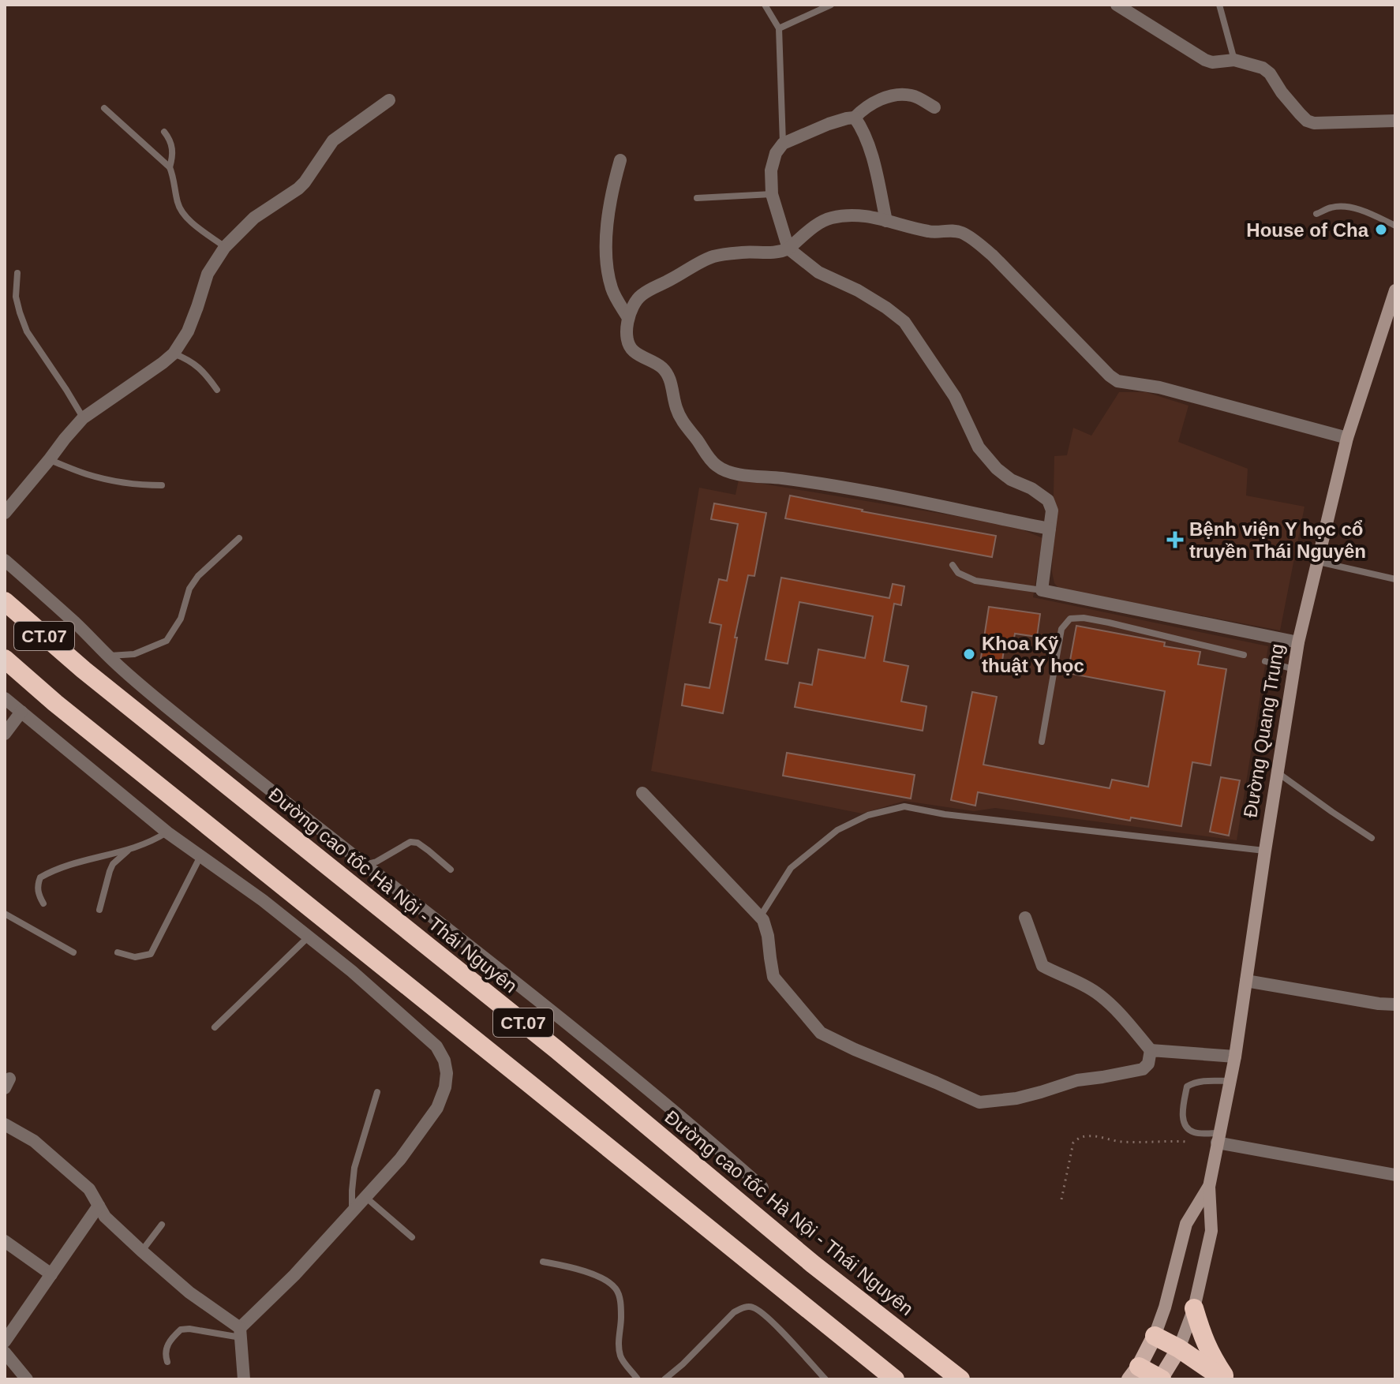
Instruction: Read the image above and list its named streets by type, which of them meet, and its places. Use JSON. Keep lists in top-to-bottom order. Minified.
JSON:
{"streets":{"highway":["CT.07","Đường cao tốc Hà Nội - Thái Nguyên"],"main road":["Đường Quang Trung"]},"places":{"other":["House of Cha","Khoa Kỹ thuật Y học"],"health":["Bệnh viện Y học cổ truyền Thái Nguyên"]}}
